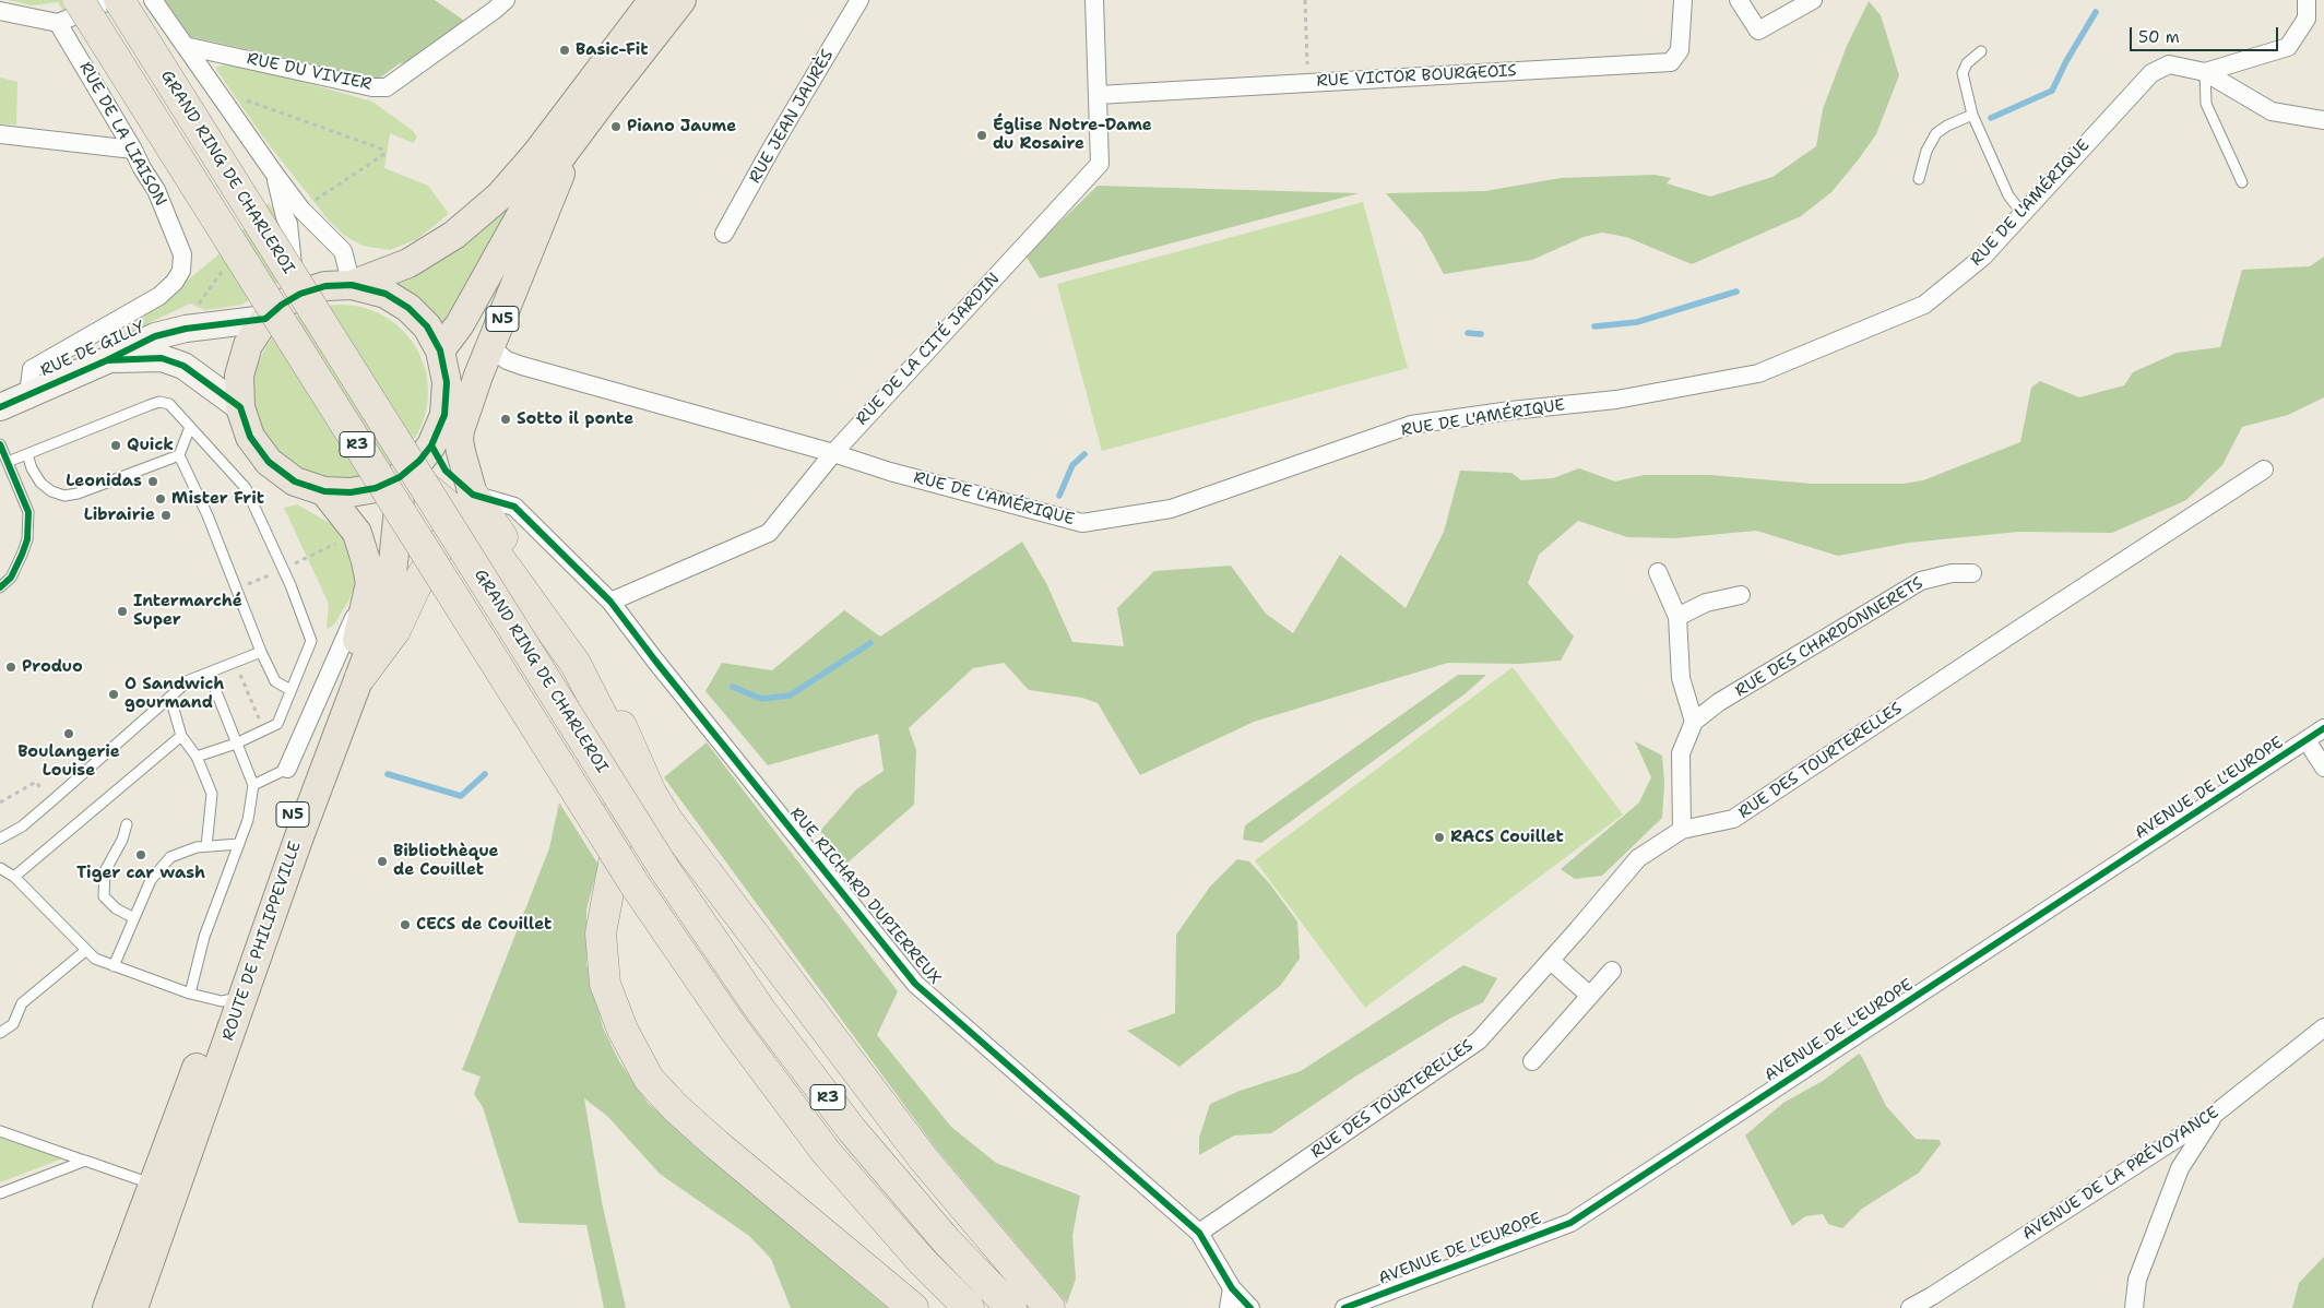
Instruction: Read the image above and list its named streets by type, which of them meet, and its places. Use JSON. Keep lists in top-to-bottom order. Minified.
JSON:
{"streets":{"highway":["GRAND RING DE CHARLEROI","R3"],"main road":["N5","RUE DE GILLY","ROUTE DE PHILIPPEVILLE"],"street":["RUE DU VIVIER","RUE VICTOR BOURGEOIS","RUE JEAN JAURÈS","RUE DE LA LIAISON","RUE DE L'AMÉRIQUE","RUE DE LA CITÉ JARDIN","RUE DES CHARDONNERETS","RUE DES TOURTERELLES","AVENUE DE L'EUROPE","RUE RICHARD DUPIERREUX","AVENUE DE LA PRÉVOYANCE"]},"crossings":[["RUE VICTOR BOURGEOIS","RUE DE LA CITÉ JARDIN"],["RUE DE LA LIAISON","RUE DE GILLY"],["RUE DE L'AMÉRIQUE","N5"],["RUE DE L'AMÉRIQUE","RUE DE LA CITÉ JARDIN"],["N5","RUE RICHARD DUPIERREUX"],["RUE DE LA CITÉ JARDIN","RUE RICHARD DUPIERREUX"],["RUE DES TOURTERELLES","RUE RICHARD DUPIERREUX"]],"places":["Basic-Fit","Piano Jaume","Église Notre-Dame du Rosaire","Sotto il ponte","Quick","Leonidas","Mister Frit","Librairie","Intermarché Super","Produo","O Sandwich gourmand","Boulangerie Louise","RACS Couillet","Tiger car wash","Bibliothèque de Couillet","CECS de Couillet"],"scale_bar":"50 m"}
